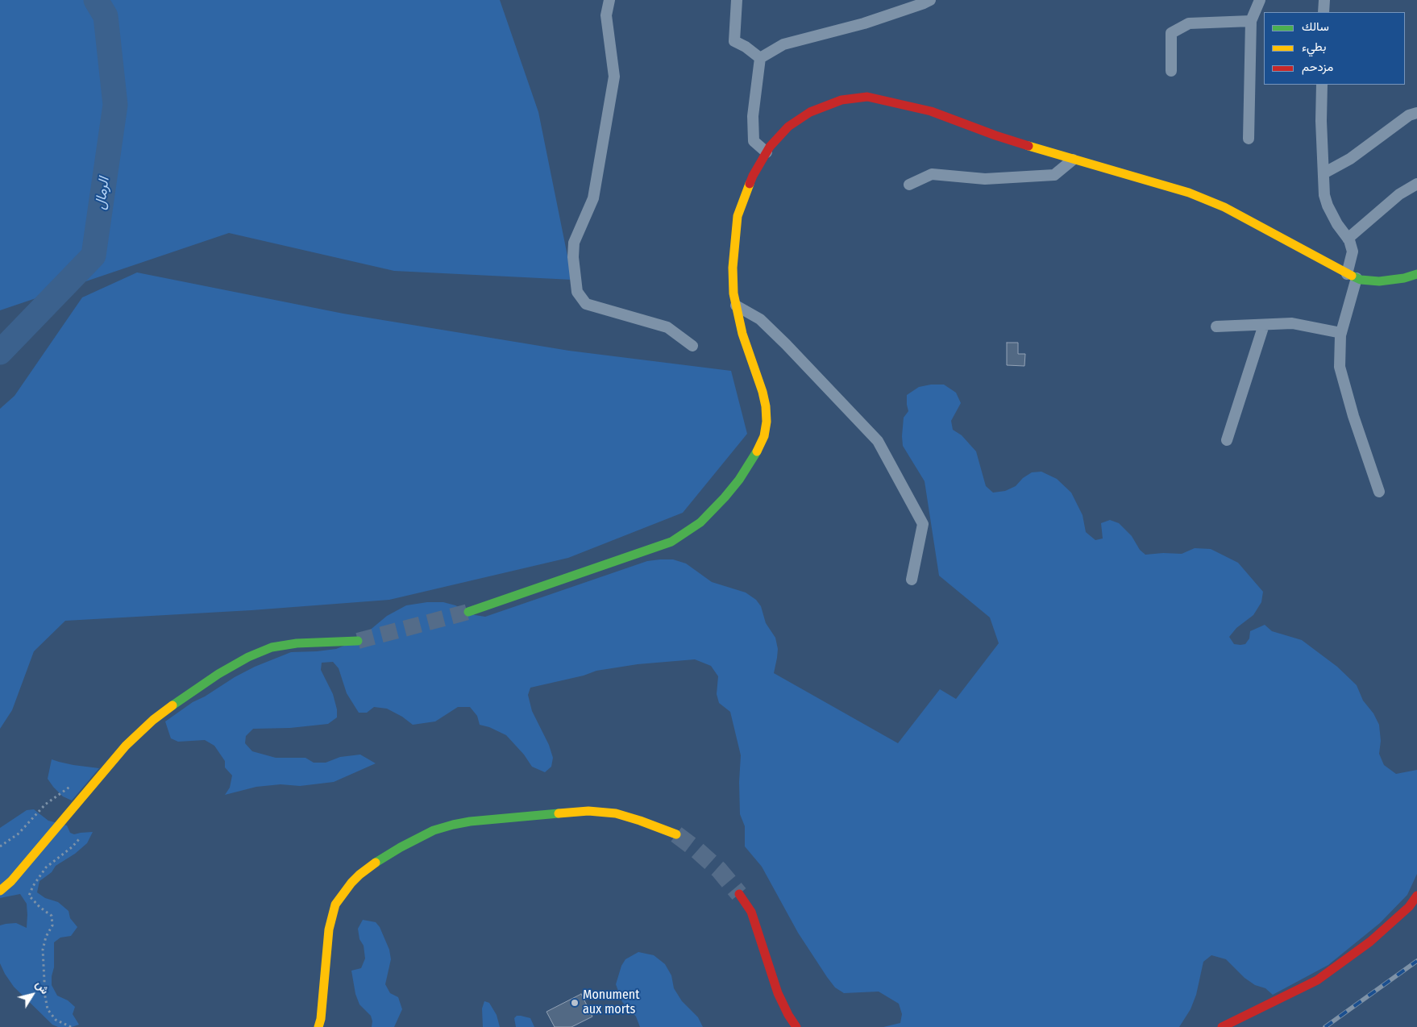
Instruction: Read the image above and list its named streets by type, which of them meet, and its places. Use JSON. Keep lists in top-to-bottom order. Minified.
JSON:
{"water":["الرمال"],"places":["Monument aux morts"],"legend":["سالك","بطيء","مزدحم"],"north":"top right"}
